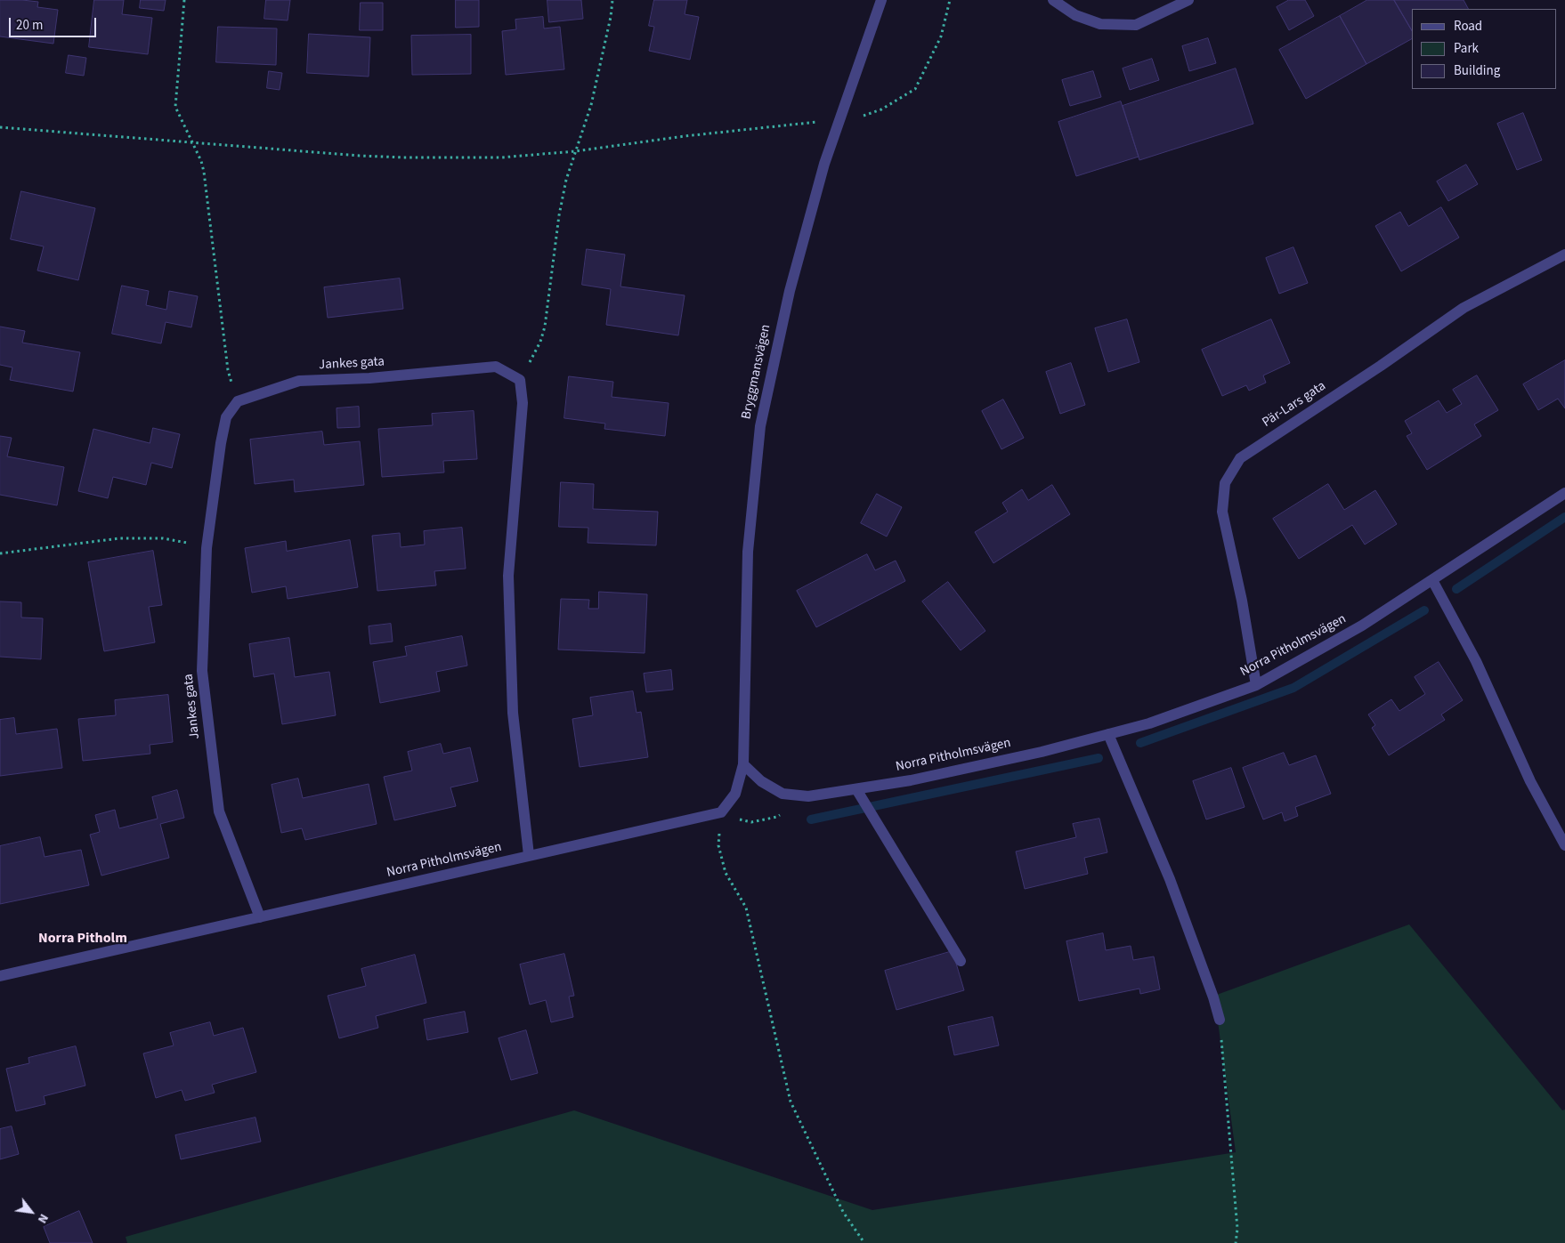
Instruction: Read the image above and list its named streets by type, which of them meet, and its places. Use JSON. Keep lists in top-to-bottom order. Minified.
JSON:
{"streets":{"street":["Jankes gata","Bryggmansvägen","Pär-Lars gata","Norra Pitholmsvägen"]},"crossings":[["Jankes gata","Norra Pitholmsvägen"],["Bryggmansvägen","Norra Pitholmsvägen"],["Pär-Lars gata","Norra Pitholmsvägen"]],"districts":["Norra Pitholm"],"legend":["Road","Park","Building"],"scale_bar":"20 m","north":"bottom right"}
